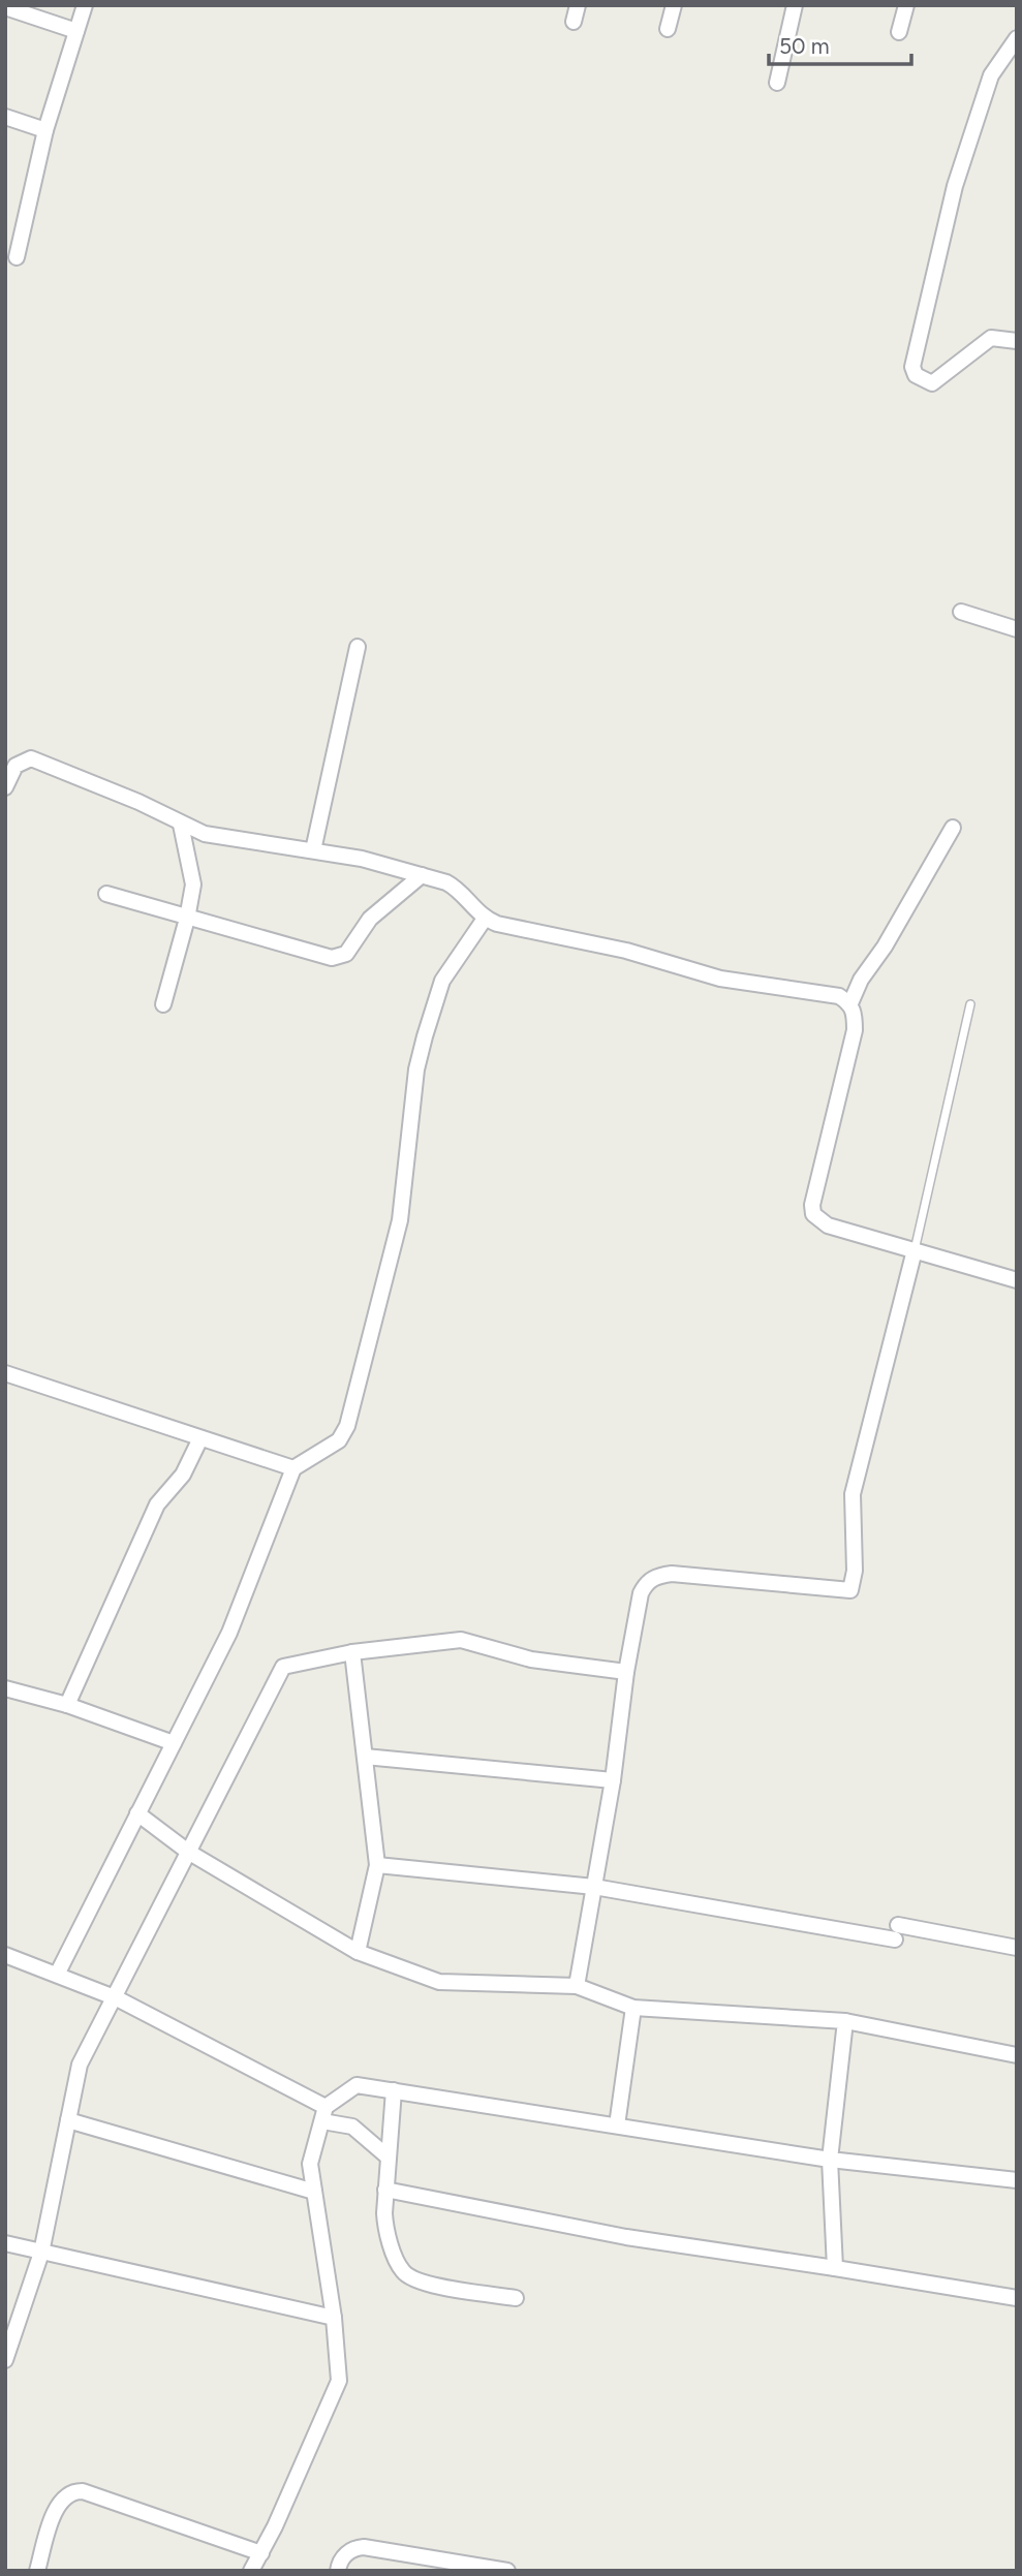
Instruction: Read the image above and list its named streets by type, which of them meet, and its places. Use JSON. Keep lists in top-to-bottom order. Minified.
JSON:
{"scale_bar":"50 m"}
